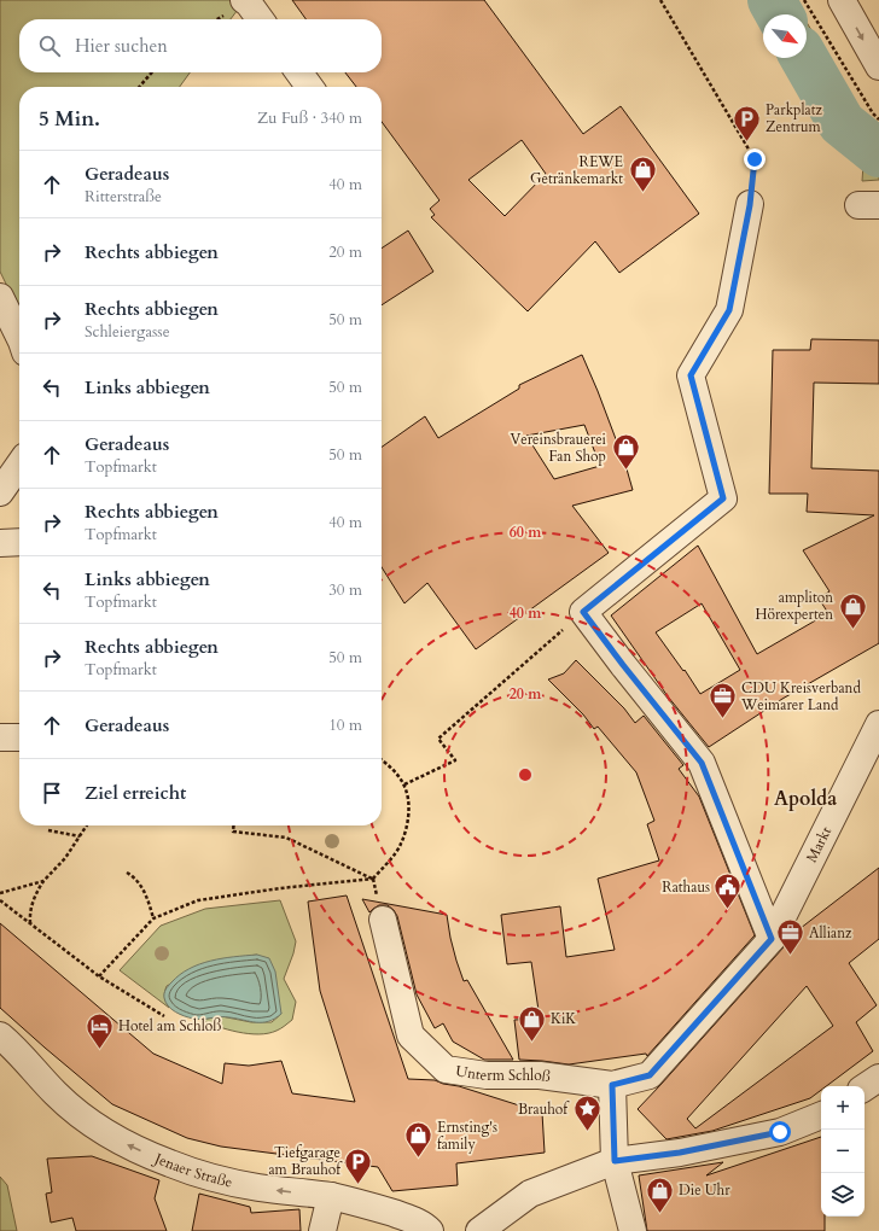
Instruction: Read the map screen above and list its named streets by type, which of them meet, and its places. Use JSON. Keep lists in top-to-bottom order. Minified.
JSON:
{"streets":{"street":["Markt","Unterm Schloß","Jenaer Straße"]},"crossings":[["Markt","Unterm Schloß"]],"one_way":["Jenaer Straße"],"districts":["Apolda"],"places":{"parking":["Parkplatz Zentrum","Tiefgarage am Brauhof"],"shop":["REWE Getränkemarkt","Vereinsbrauerei Fan Shop","ampliton Hörexperten","KiK","Ernsting's family","Die Uhr"],"office":["CDU Kreisverband Weimarer Land","Allianz"],"public building":["Rathaus"],"hotel":["Hotel am Schloß"],"place":["Brauhof"]},"north":"bottom right","page":{"search":"Hier suchen","heading":["5 Min.","Zu Fuß · 340 m"],"list":[["Geradeaus","Ritterstraße","40 m"],["Rechts abbiegen","20 m"],["Rechts abbiegen","Schleiergasse","50 m"],["Links abbiegen","50 m"],["Geradeaus","Topfmarkt","50 m"],["Rechts abbiegen","Topfmarkt","40 m"],["Links abbiegen","Topfmarkt","30 m"],["Rechts abbiegen","Topfmarkt","50 m"],["Geradeaus","10 m"],"Ziel erreicht"],"map_buttons":["+","−"]},"rings":["60 m","40 m","20 m"]}
